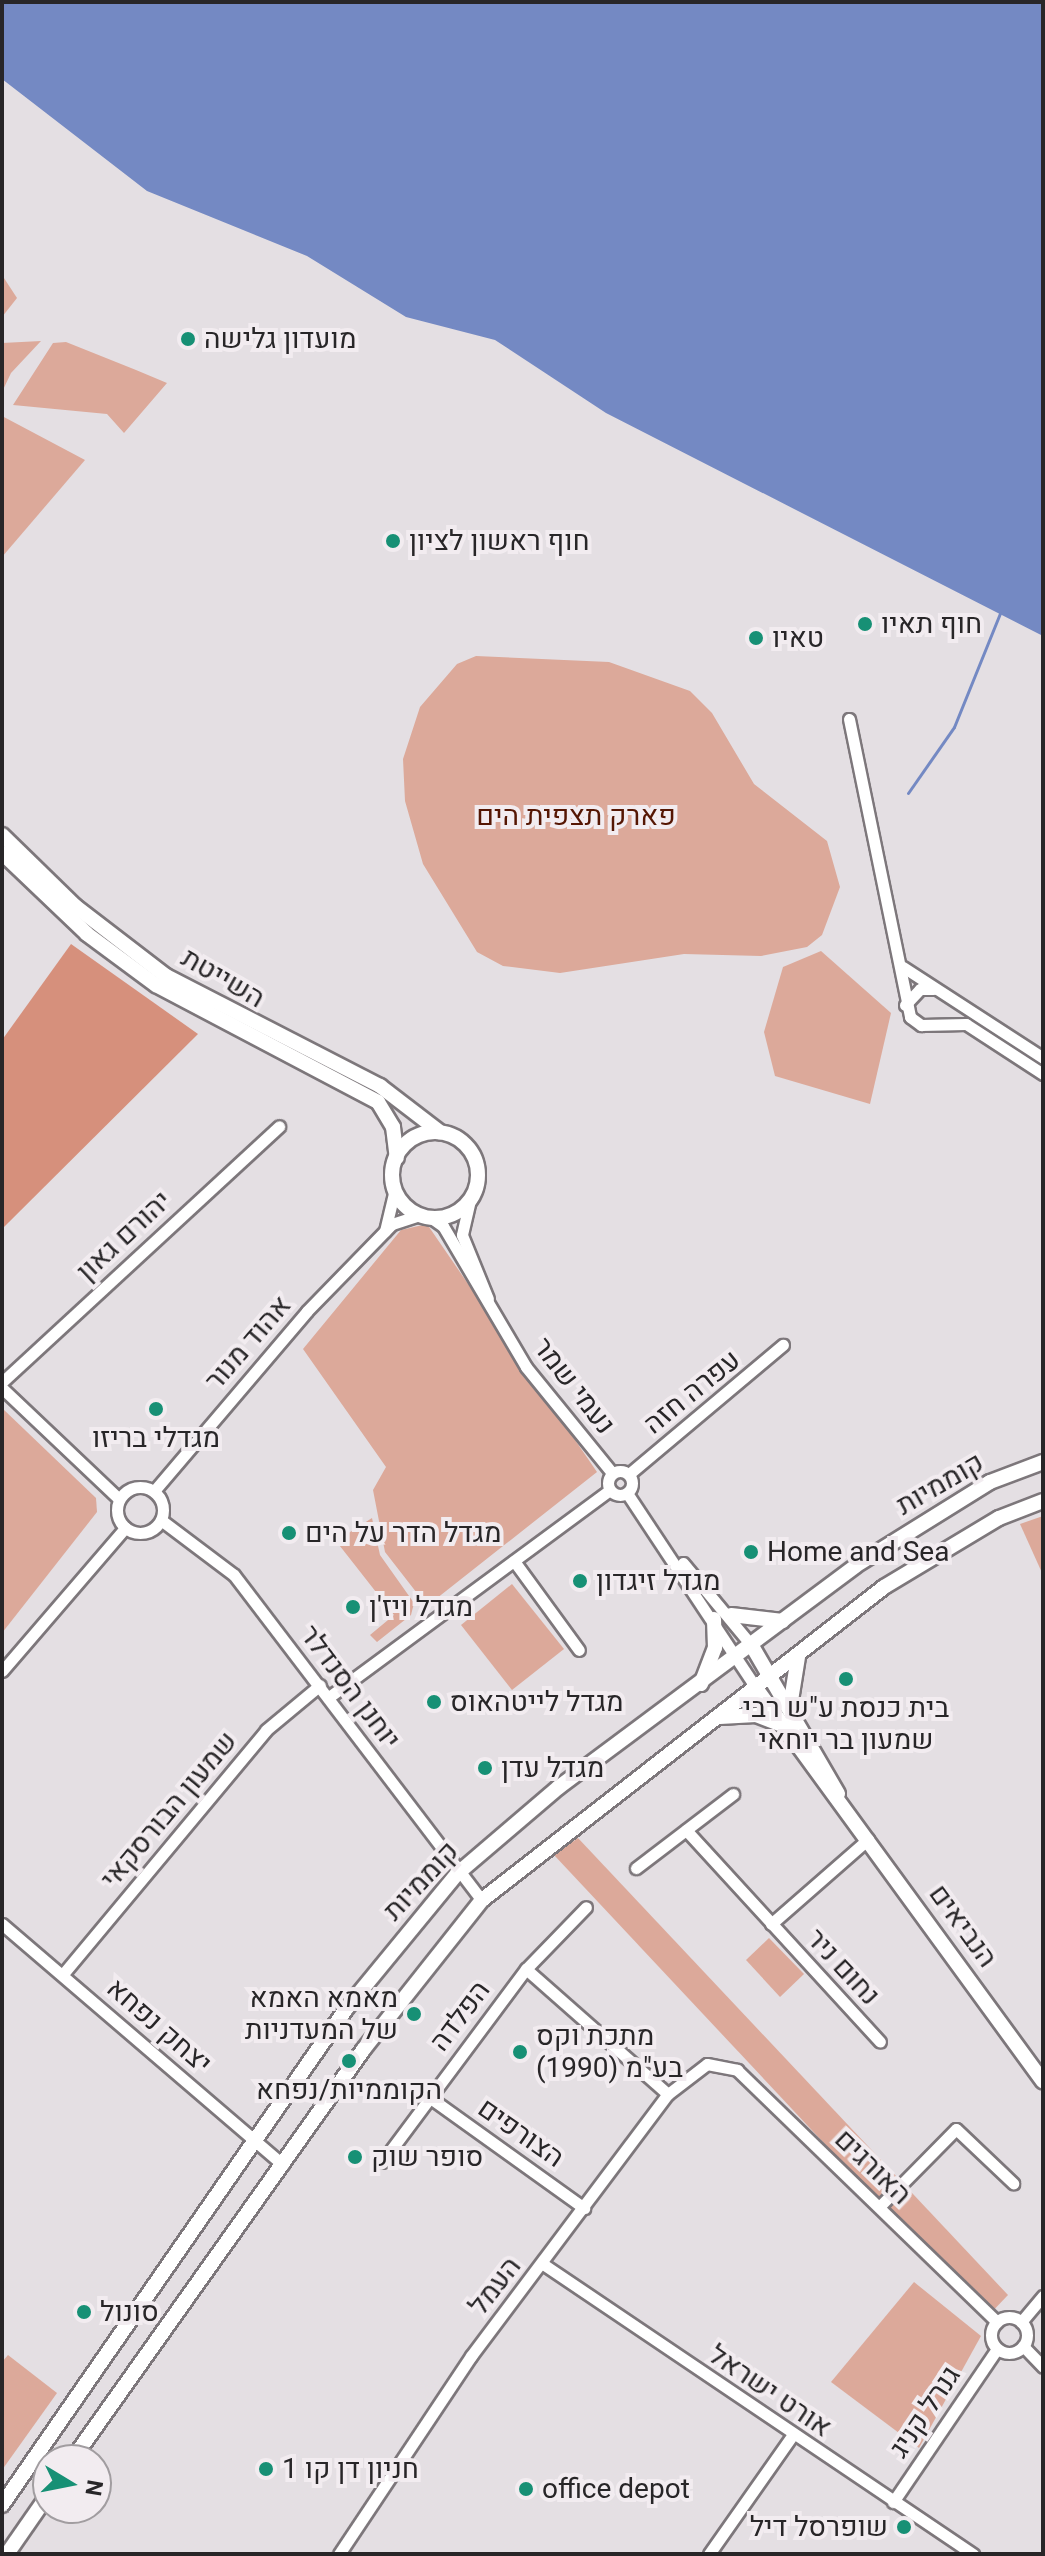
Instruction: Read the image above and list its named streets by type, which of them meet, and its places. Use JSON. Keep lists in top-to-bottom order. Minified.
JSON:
{"streets":{"main road":["השייטת","קוממיות","הנביאים"],"street":["יהורם גאון","אהוד מנור","נעמי שמר","עפרה חזה","יוחנן הסנדלר","שמעון הבורסקאי","נחום ניר","הפלדה","יצחק נפחא","הצורפים","האורגים","העמל","אורט ישראל","גנרל קניג"]},"crossings":[["השייטת","אהוד מנור"],["השייטת","נעמי שמר"],["אהוד מנור","נעמי שמר"],["אהוד מנור","יוחנן הסנדלר"],["קוממיות","יוחנן הסנדלר"],["קוממיות","הנביאים"],["קוממיות","יצחק נפחא"],["יוחנן הסנדלר","שמעון הבורסקאי"],["שמעון הבורסקאי","יצחק נפחא"],["הנביאים","נחום ניר"],["הפלדה","הצורפים"],["הצורפים","העמל"],["האורגים","העמל"],["האורגים","גנרל קניג"],["העמל","אורט ישראל"],["אורט ישראל","גנרל קניג"]],"parks":["פארק תצפית הים"],"places":["מועדון גלישה","חוף ראשון לציון","חוף תאיו","טאיו","מגדלי בריזו","מגדל הדר על הים","Home and Sea","מגדל זיגדון","מגדל ויז'ן","בית כנסת ע\"ש רבי שמעון בר יוחאי","מגדל לייטהאוס","מגדל עדן","מאמא האמא של המעדניות","מתכת וקס (1990) בע\"מ","הקוממיות/נפחא","סופר שוק","סונול","חניון דן קו 1","office depot","שופרסל דיל"],"north":"right"}
